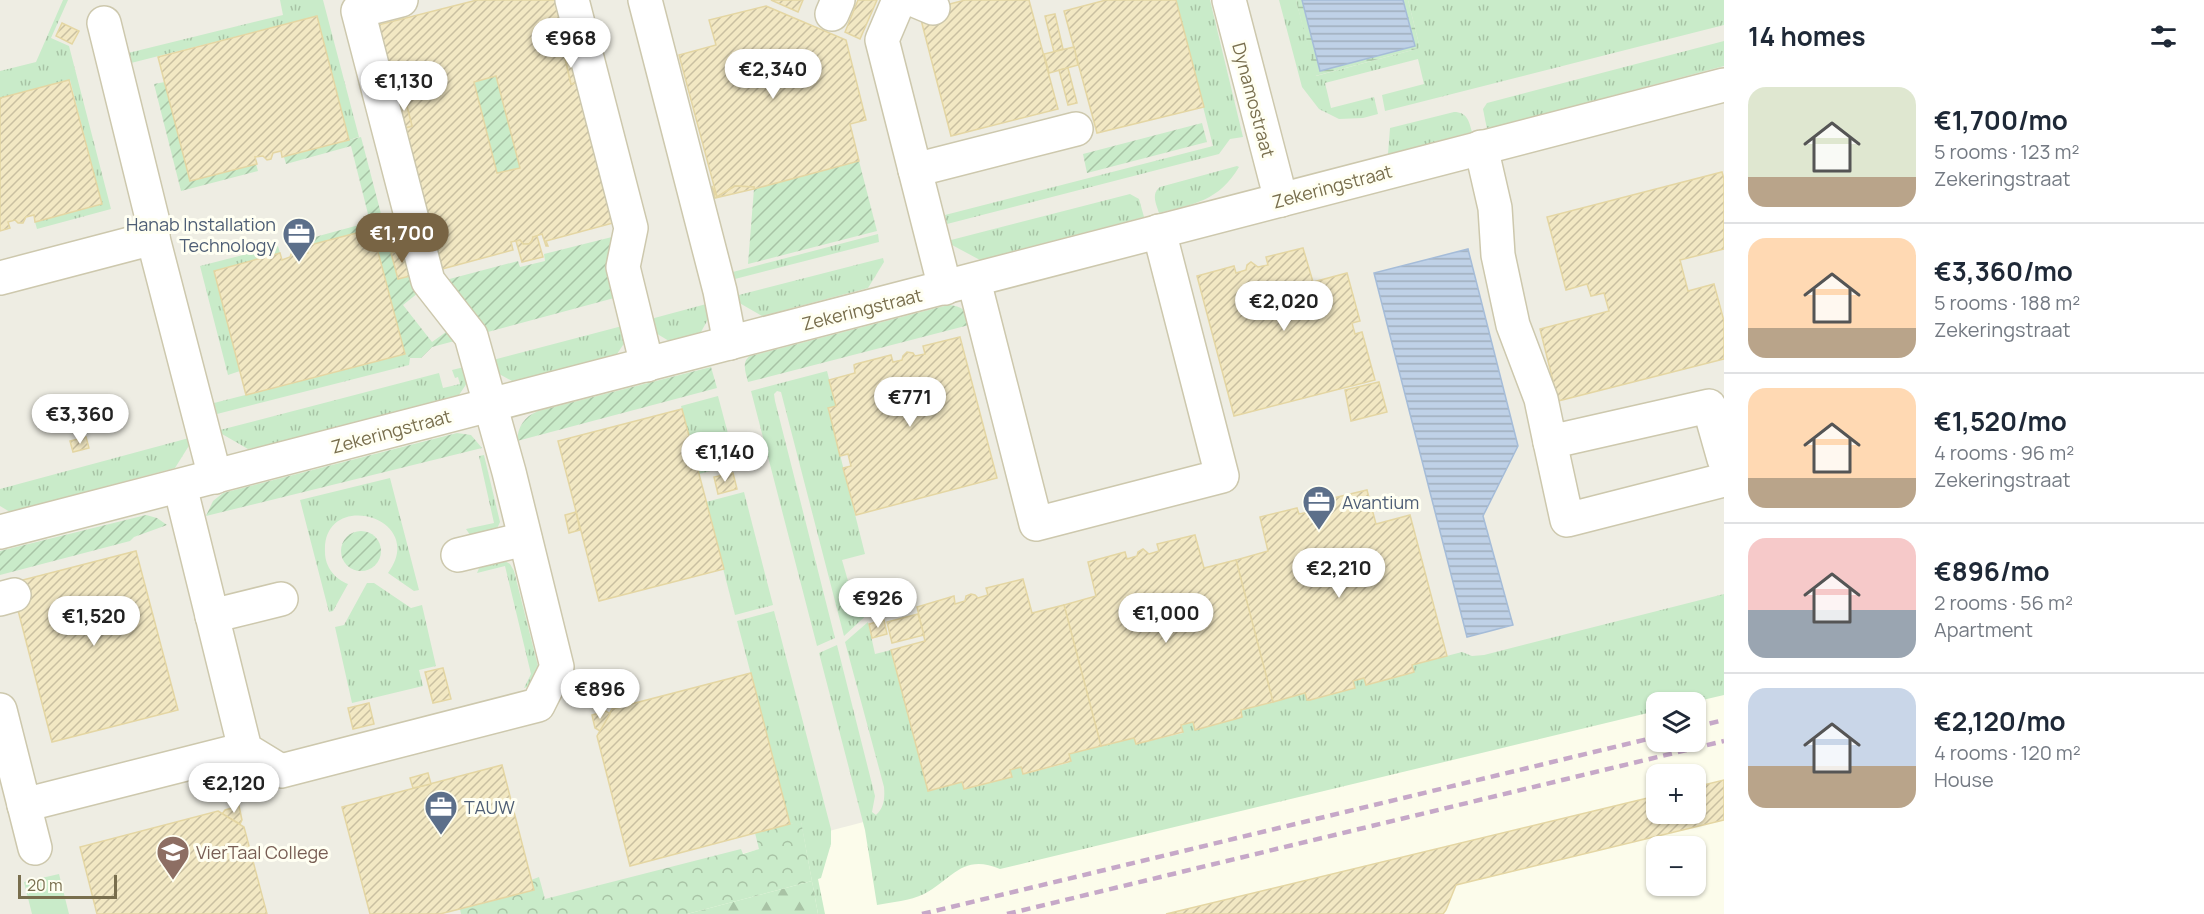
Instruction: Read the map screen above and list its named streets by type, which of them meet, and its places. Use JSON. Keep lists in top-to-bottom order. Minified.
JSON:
{"streets":{"street":["Dynamostraat","Zekeringstraat"]},"crossings":[["Dynamostraat","Zekeringstraat"]],"places":{"office":["Hanab Installation Technology","Avantium","TAUW"],"school or university":["VierTaal College"]},"scale_bar":"20 m","page":{"heading":"14 homes","price":["€968","€2,340","€1,130","€1,700","€2,020","€771","€3,360","€1,140","€2,210","€926","€1,000","€1,520","€896","€2,120"],"list":[{"name":"€1,700/mo","note":"5 rooms · 123 m² · Zekeringstraat"},{"name":"€3,360/mo","note":"5 rooms · 188 m² · Zekeringstraat"},{"name":"€1,520/mo","note":"4 rooms · 96 m² · Zekeringstraat"},{"name":"€896/mo","note":"2 rooms · 56 m² · Apartment"},{"name":"€2,120/mo","note":"4 rooms · 120 m² · House"}],"map_buttons":["+","−"],"scale":"20 m"}}
